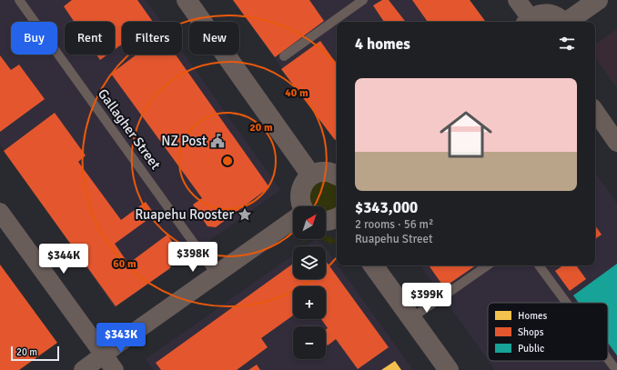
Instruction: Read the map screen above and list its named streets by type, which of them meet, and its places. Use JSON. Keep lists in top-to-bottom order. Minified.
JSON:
{"streets":{"lane":["Gallagher Street"]},"places":{"public building":["NZ Post"],"place":["Ruapehu Rooster"]},"legend":["Homes","Shops","Public"],"scale_bar":"20 m","north":"top right","page":{"chip":["Buy","Rent","Filters","New"],"heading":"4 homes","list":[{"name":"$343,000","note":"2 rooms · 56 m² · Ruapehu Street"}],"map_buttons":["+","−"],"price":["$398K","$344K","$399K","$343K"],"scale":"20 m"},"rings":["40 m","20 m","60 m"]}
